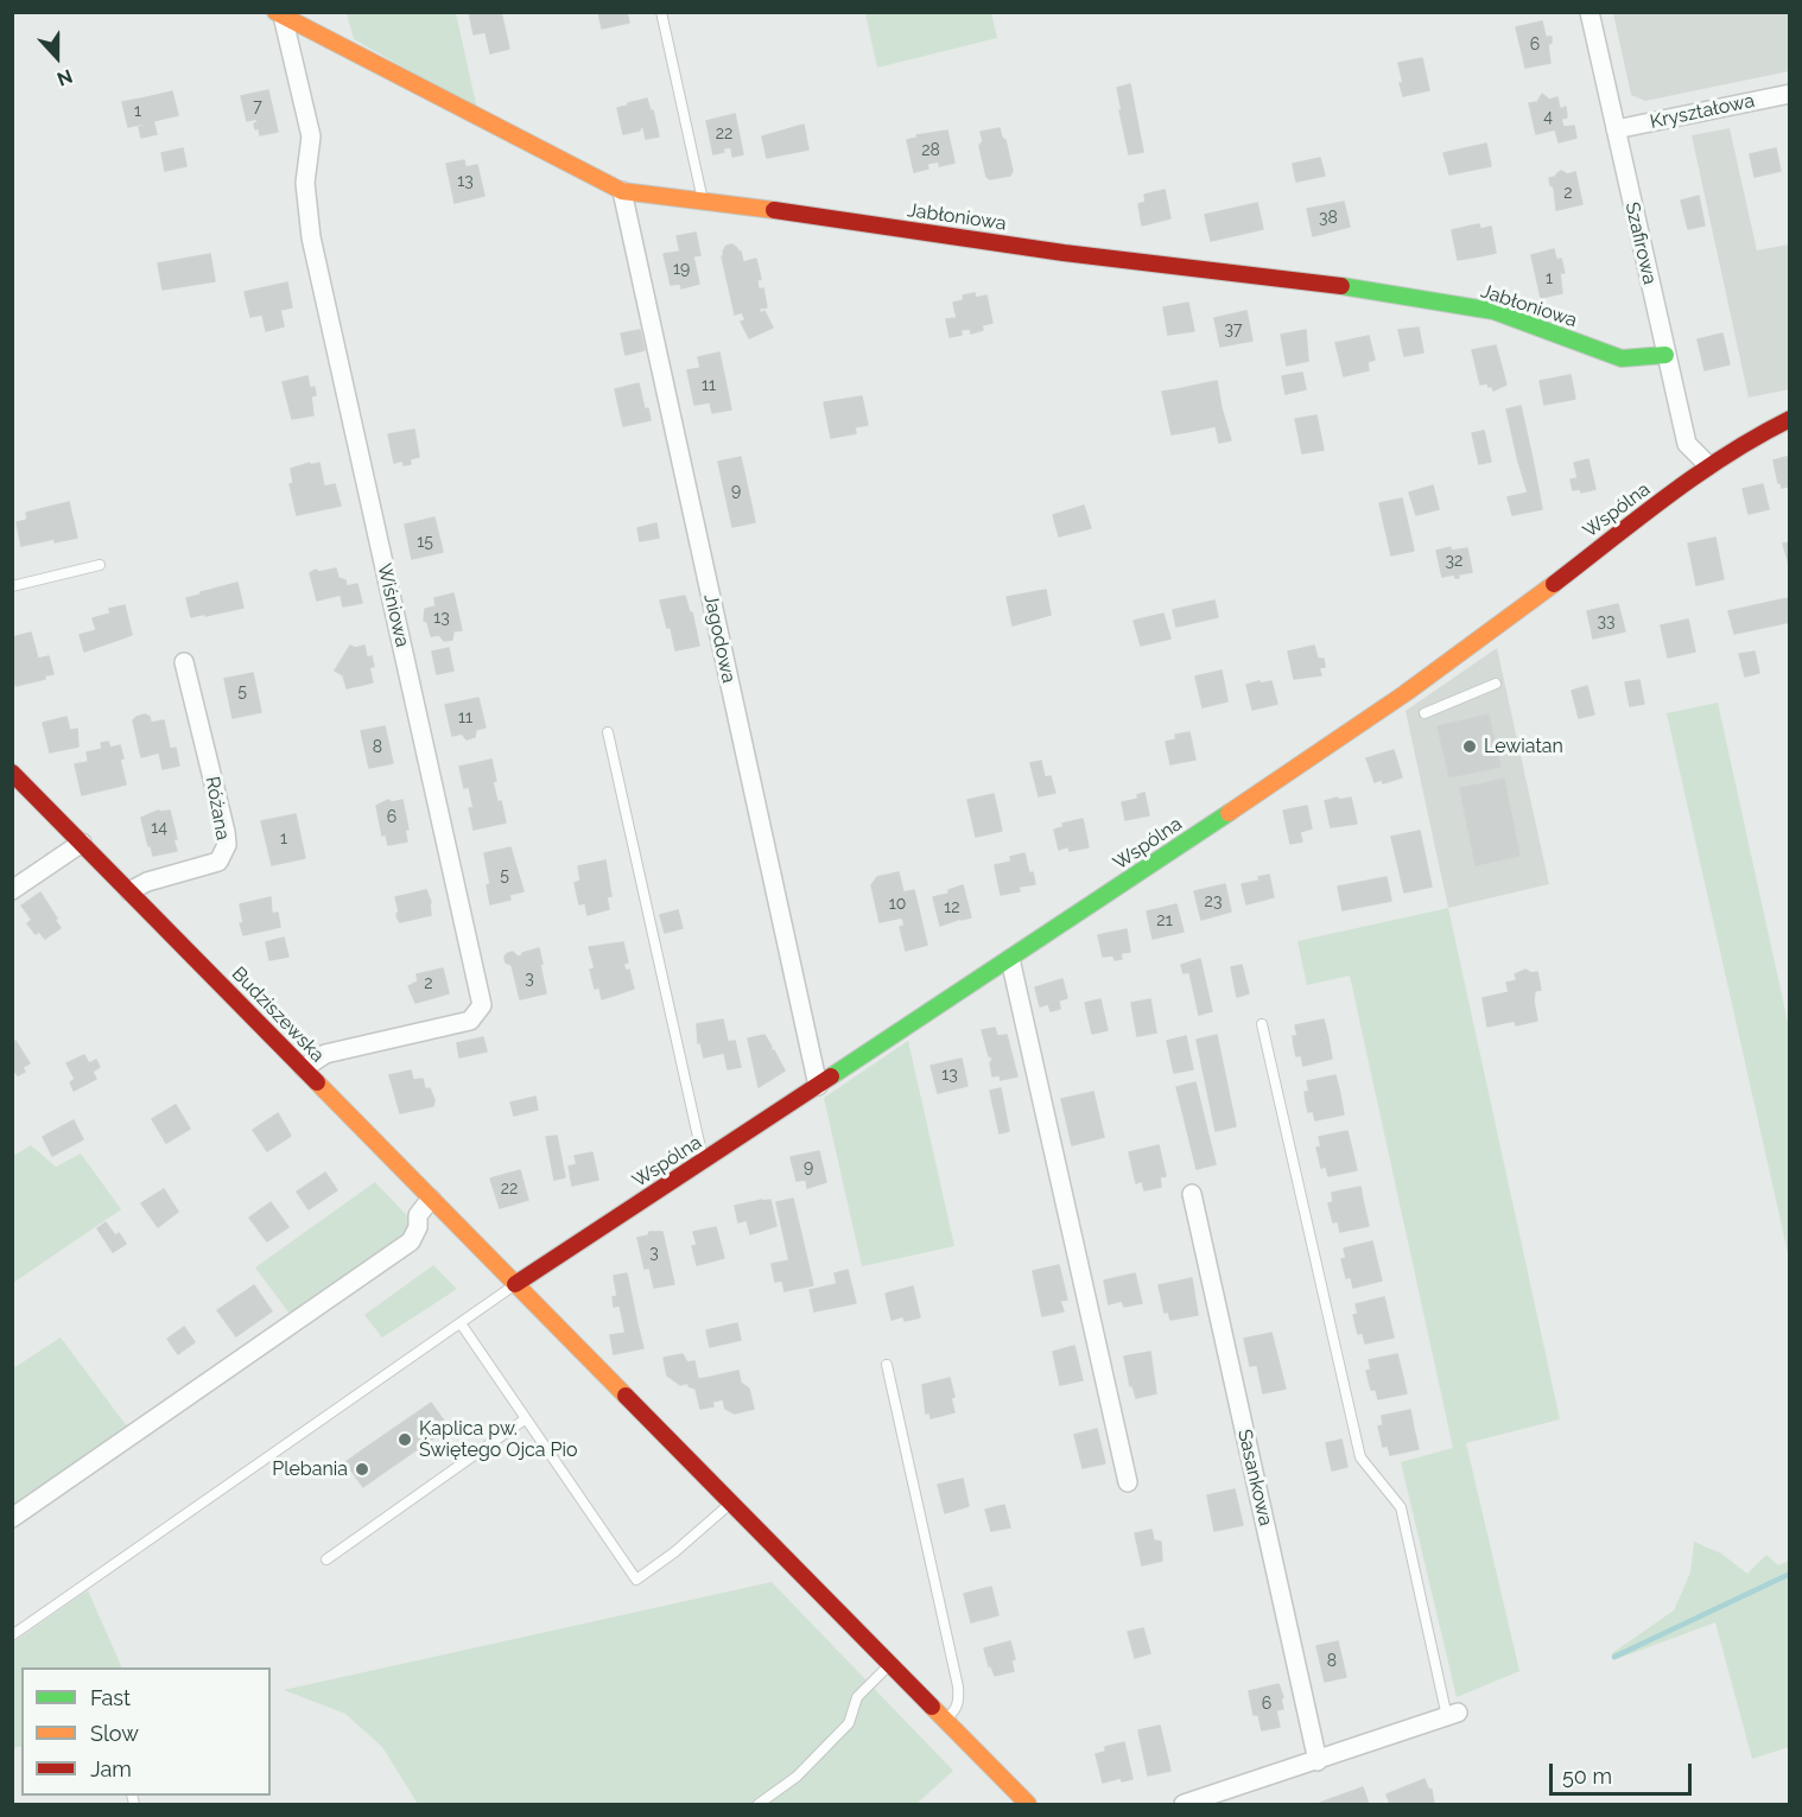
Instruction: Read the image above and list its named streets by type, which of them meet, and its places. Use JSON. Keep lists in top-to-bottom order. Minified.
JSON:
{"streets":{"street":["Kryształowa","Jabłoniowa","Szafirowa","Wspólna","Wiśniowa","Jagodowa","Różana","Budziszewska","Sasankowa"]},"crossings":[["Kryształowa","Szafirowa"],["Jabłoniowa","Szafirowa"],["Jabłoniowa","Wiśniowa"],["Jabłoniowa","Jagodowa"],["Szafirowa","Wspólna"],["Wspólna","Jagodowa"],["Wspólna","Budziszewska"],["Wiśniowa","Budziszewska"],["Różana","Budziszewska"]],"places":["Lewiatan","Kaplica pw. Świętego Ojca Pio","Plebania"],"house_numbers":["6","7","1","4","22","28","13","2","38","19","1","37","11","9","15","32","13","33","5","11","8","6","14","1","5","23","10","12","21","3","2","13","9","22","3","8","6"],"legend":["Fast","Slow","Jam"],"scale_bar":"50 m","north":"bottom"}
